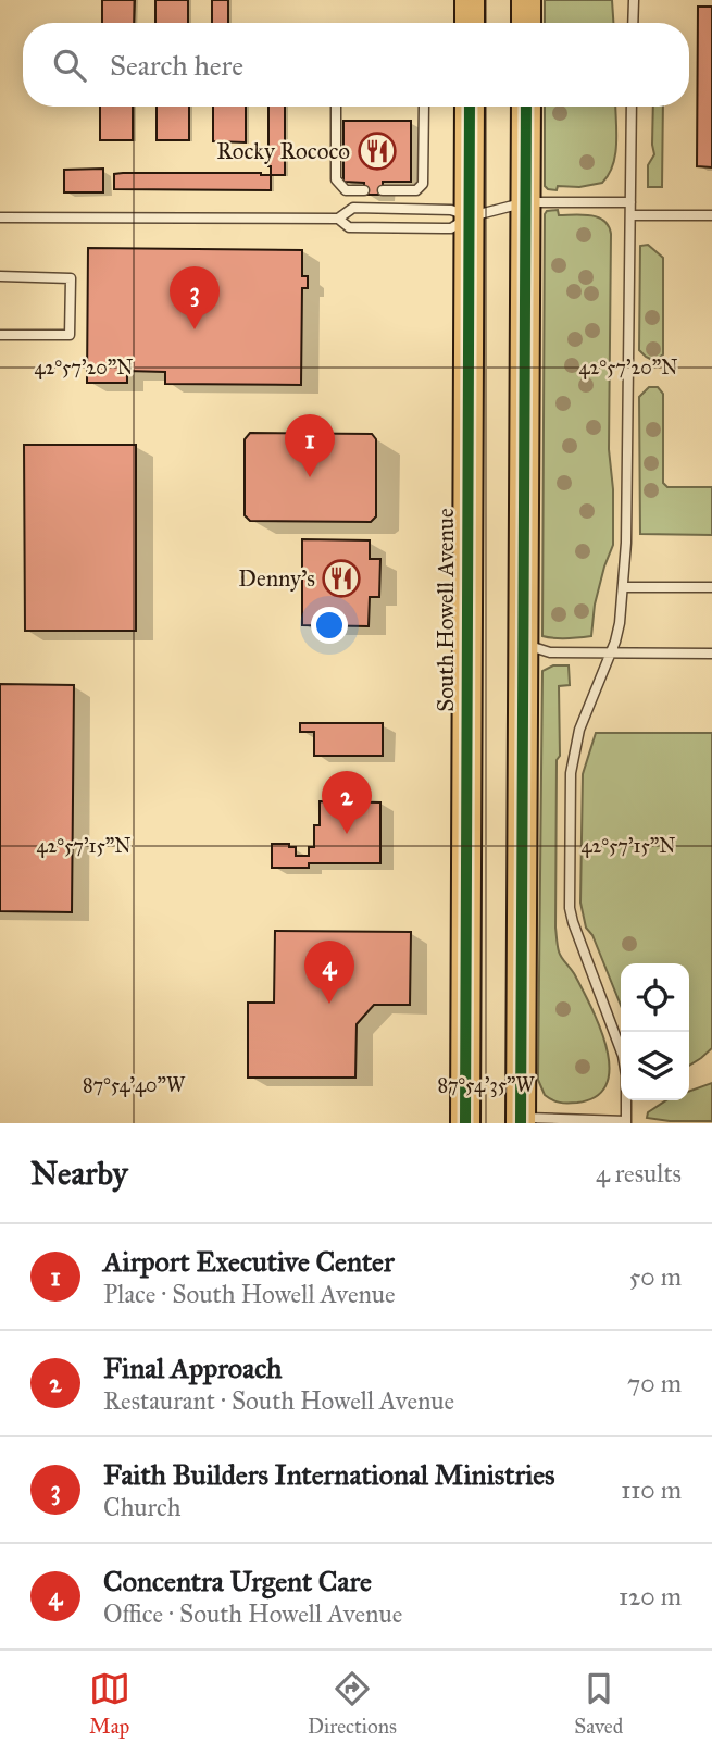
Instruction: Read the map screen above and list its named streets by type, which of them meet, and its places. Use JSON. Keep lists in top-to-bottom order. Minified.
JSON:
{"streets":{"main road":["South Howell Avenue"]},"places":{"restaurant":["Rocky Rococo","Denny's"]},"page":{"search":"Search here","pins":["3","1","2","4"],"heading":["Nearby","4 results"],"list":[{"mark":"1","name":"Airport Executive Center","note":"Place · South Howell Avenue","value":"50 m"},{"mark":"2","name":"Final Approach","note":"Restaurant · South Howell Avenue","value":"70 m"},{"mark":"3","name":"Faith Builders International Ministries","note":"Church","value":"110 m"},{"mark":"4","name":"Concentra Urgent Care","note":"Office · South Howell Avenue","value":"120 m"}],"nav":["Map","Directions","Saved"]},"coordinates":["42°57'20\"N","42°57'15\"N","87°54'40\"W","87°54'35\"W"]}
